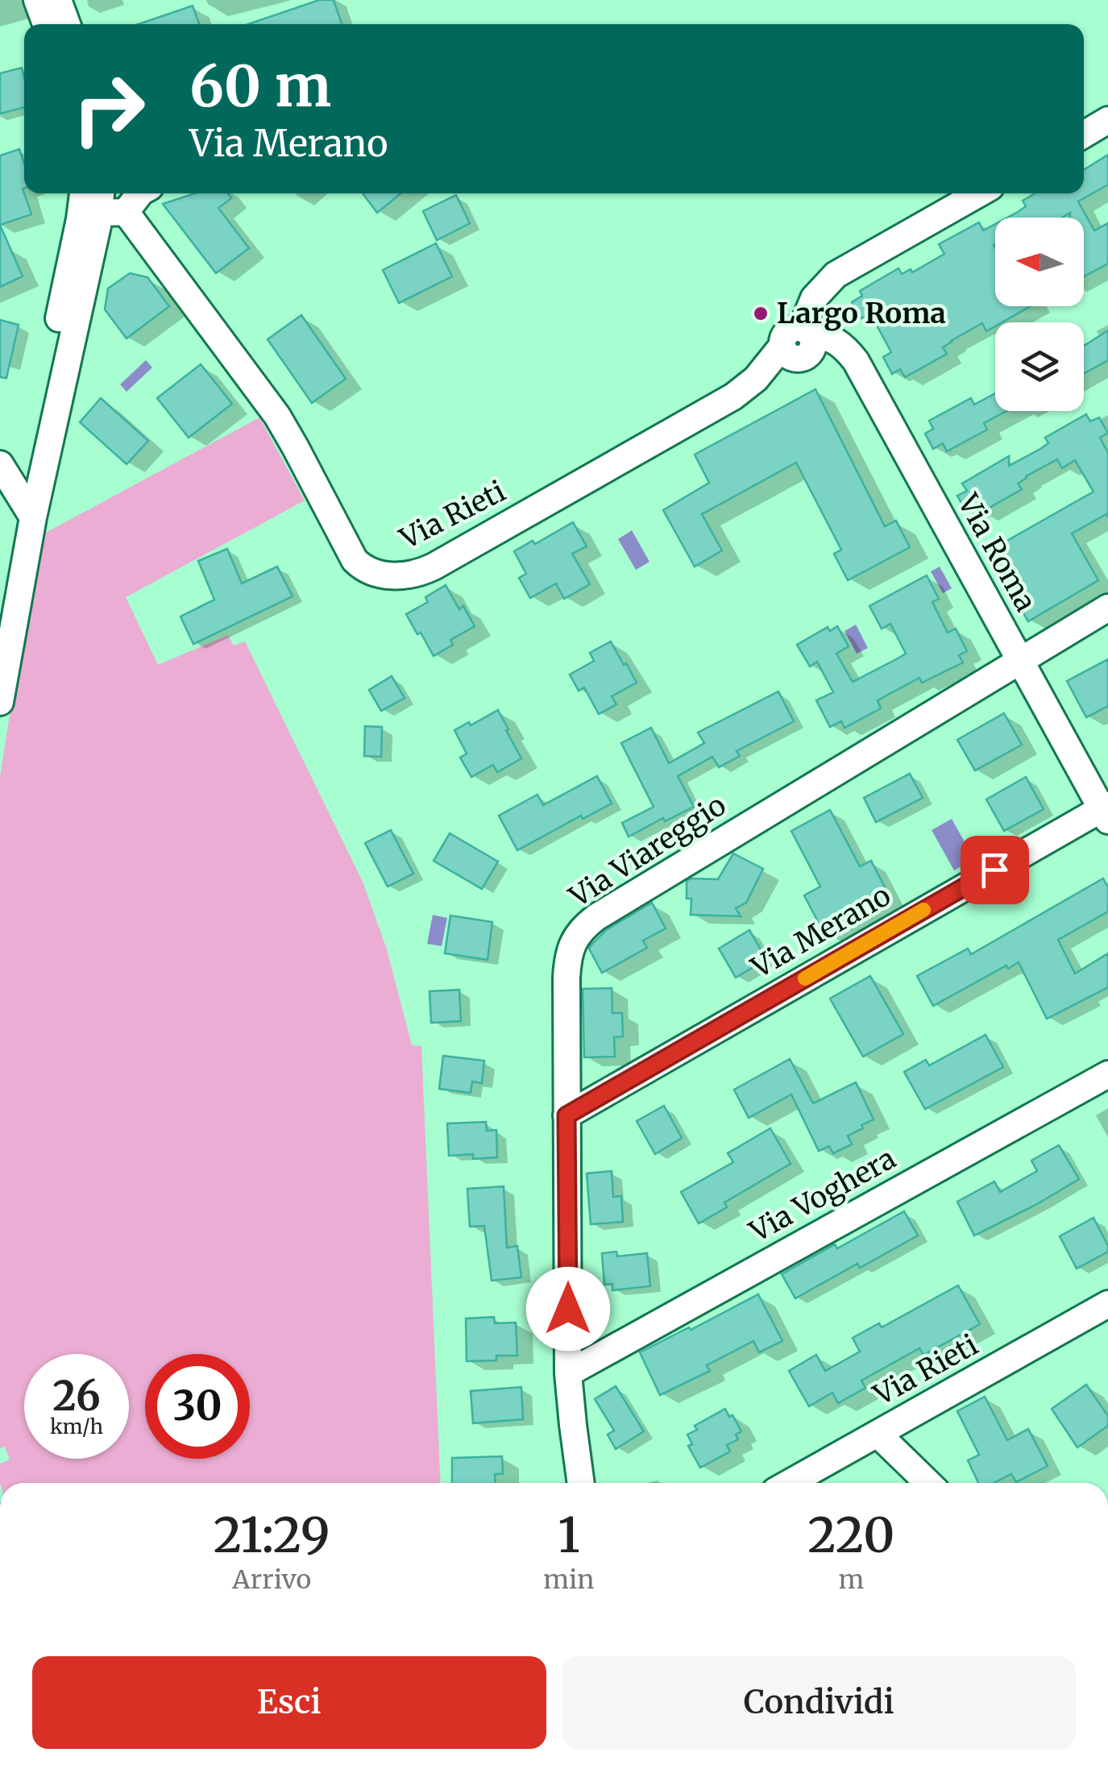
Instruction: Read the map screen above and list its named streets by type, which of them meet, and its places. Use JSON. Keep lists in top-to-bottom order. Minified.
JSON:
{"streets":{"street":["Via Rieti","Via Roma","Via Viareggio","Via Merano","Via Voghera"]},"crossings":[["Via Rieti","Via Roma"],["Via Roma","Via Viareggio"],["Via Roma","Via Merano"],["Via Viareggio","Via Merano"],["Via Viareggio","Via Voghera"]],"places":["Largo Roma"],"north":"left","page":{"turn":["60 m","Via Merano"],"speed":"26 km/h","limit":"30","eta":["21:29","Arrivo","1","min","220","m"],"buttons":["Esci","Condividi"]}}
